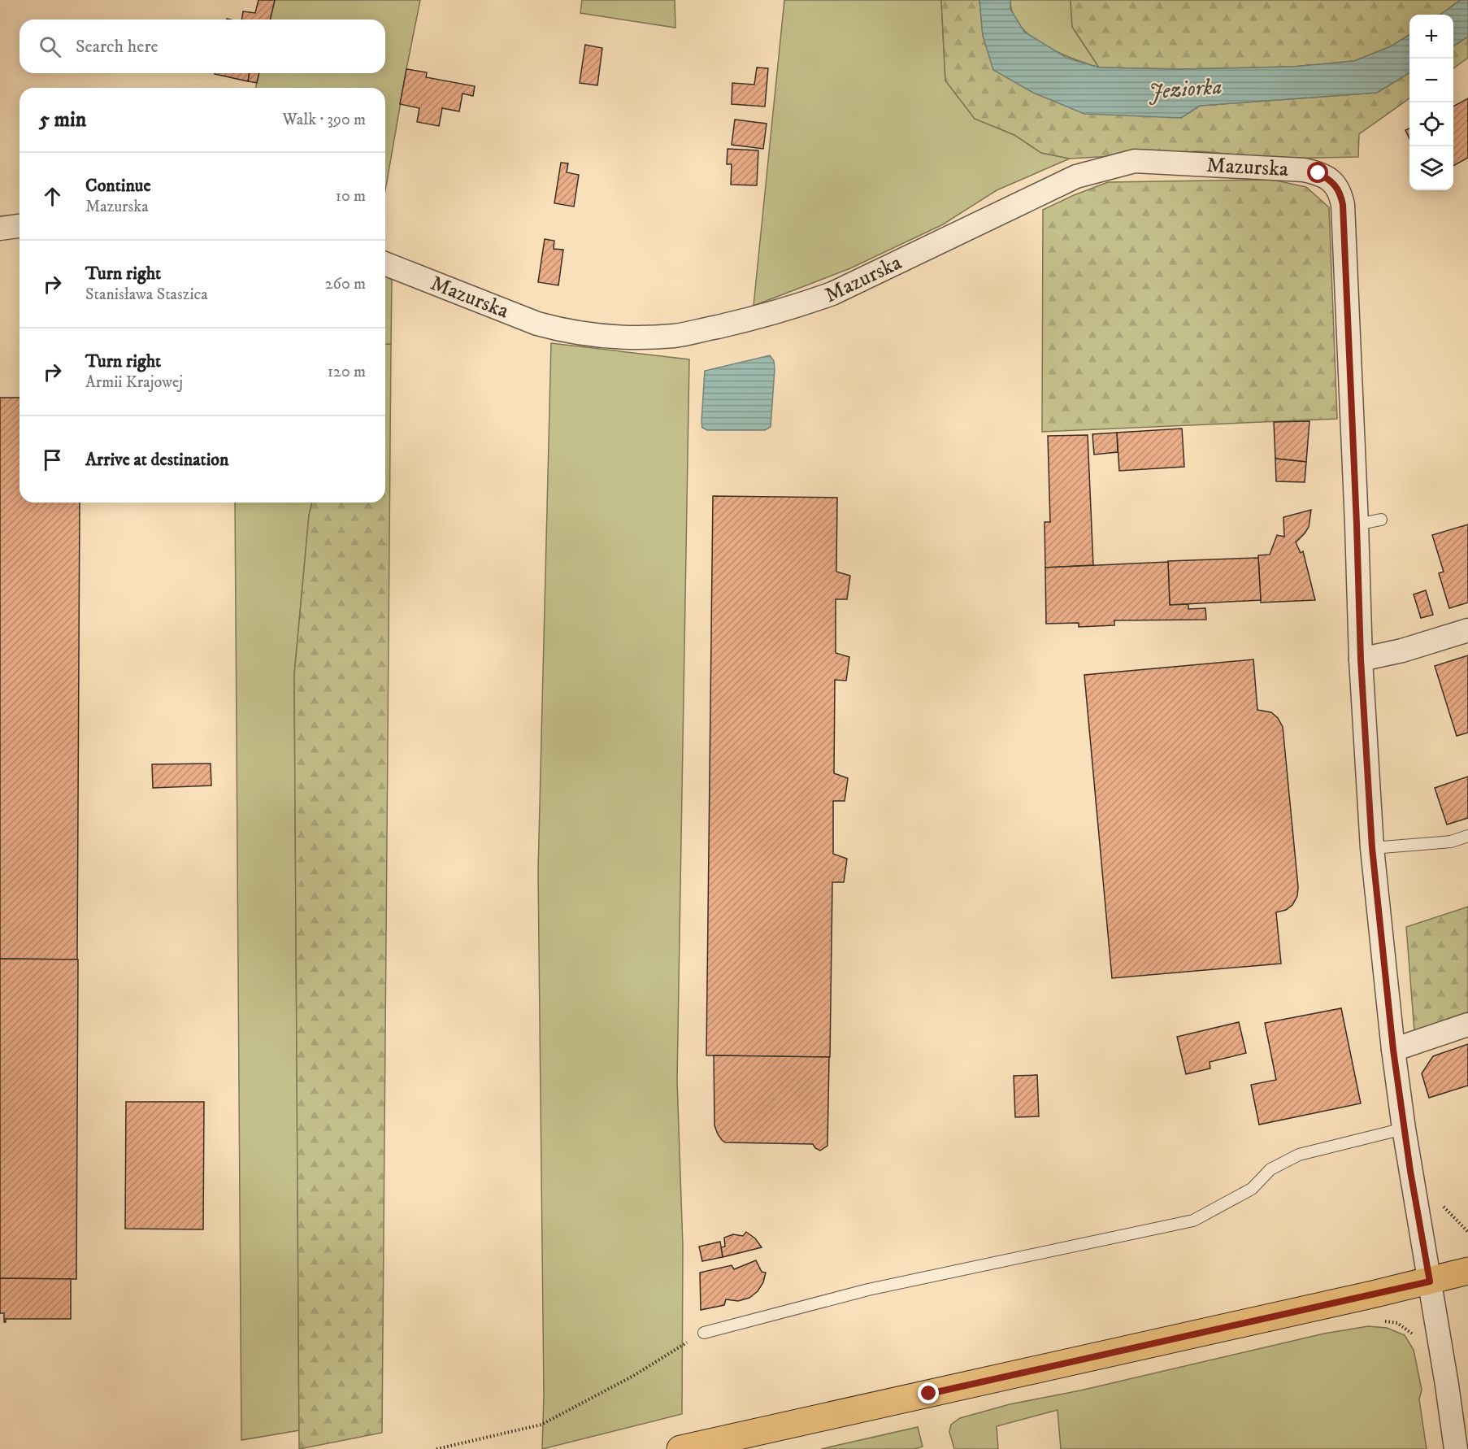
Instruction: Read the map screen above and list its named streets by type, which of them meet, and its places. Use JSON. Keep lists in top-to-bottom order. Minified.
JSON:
{"streets":{"street":["Mazurska"]},"water":["Jeziorka"],"page":{"map_buttons":["+","−"],"search":"Search here","heading":["5 min","Walk · 390 m"],"list":[["Continue","Mazurska","10 m"],["Turn right","Stanisława Staszica","260 m"],["Turn right","Armii Krajowej","120 m"],"Arrive at destination"]}}
